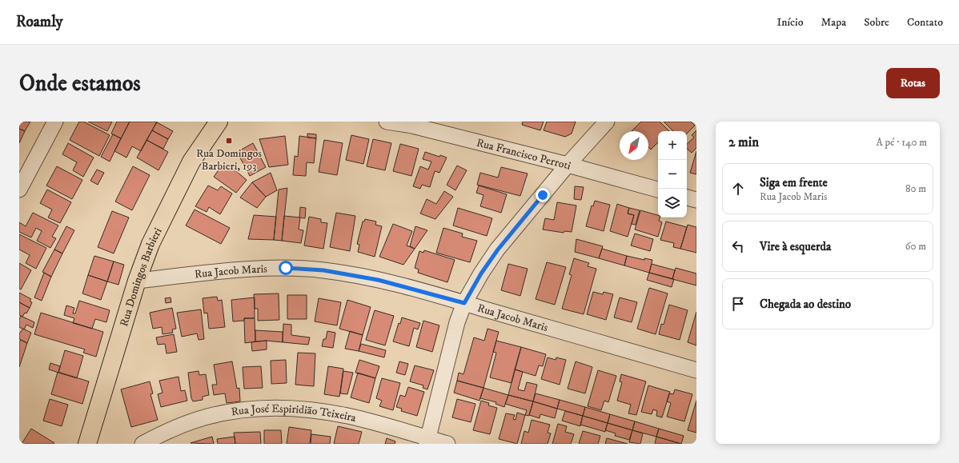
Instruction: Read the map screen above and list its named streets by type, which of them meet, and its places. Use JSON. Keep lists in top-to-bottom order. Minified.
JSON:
{"streets":{"main road":["Rua Domingos Barbieri"],"street":["Rua Francisco Perroti","Rua Jacob Maris","Rua José Espiridião Teixeira"]},"crossings":[["Rua Jacob Maris","Rua Domingos Barbieri"]],"places":{"transit":["Rua Domingos Barbieri, 193"]},"north":"bottom left","page":{"header":"Roamly","nav":["Início","Mapa","Sobre","Contato"],"buttons":"Rotas","title":"Onde estamos","heading":["2 min","A pé · 140 m"],"map_buttons":["+","−"],"list":[["Siga em frente","Rua Jacob Maris","80 m"],["Vire à esquerda","60 m"],"Chegada ao destino"]}}
